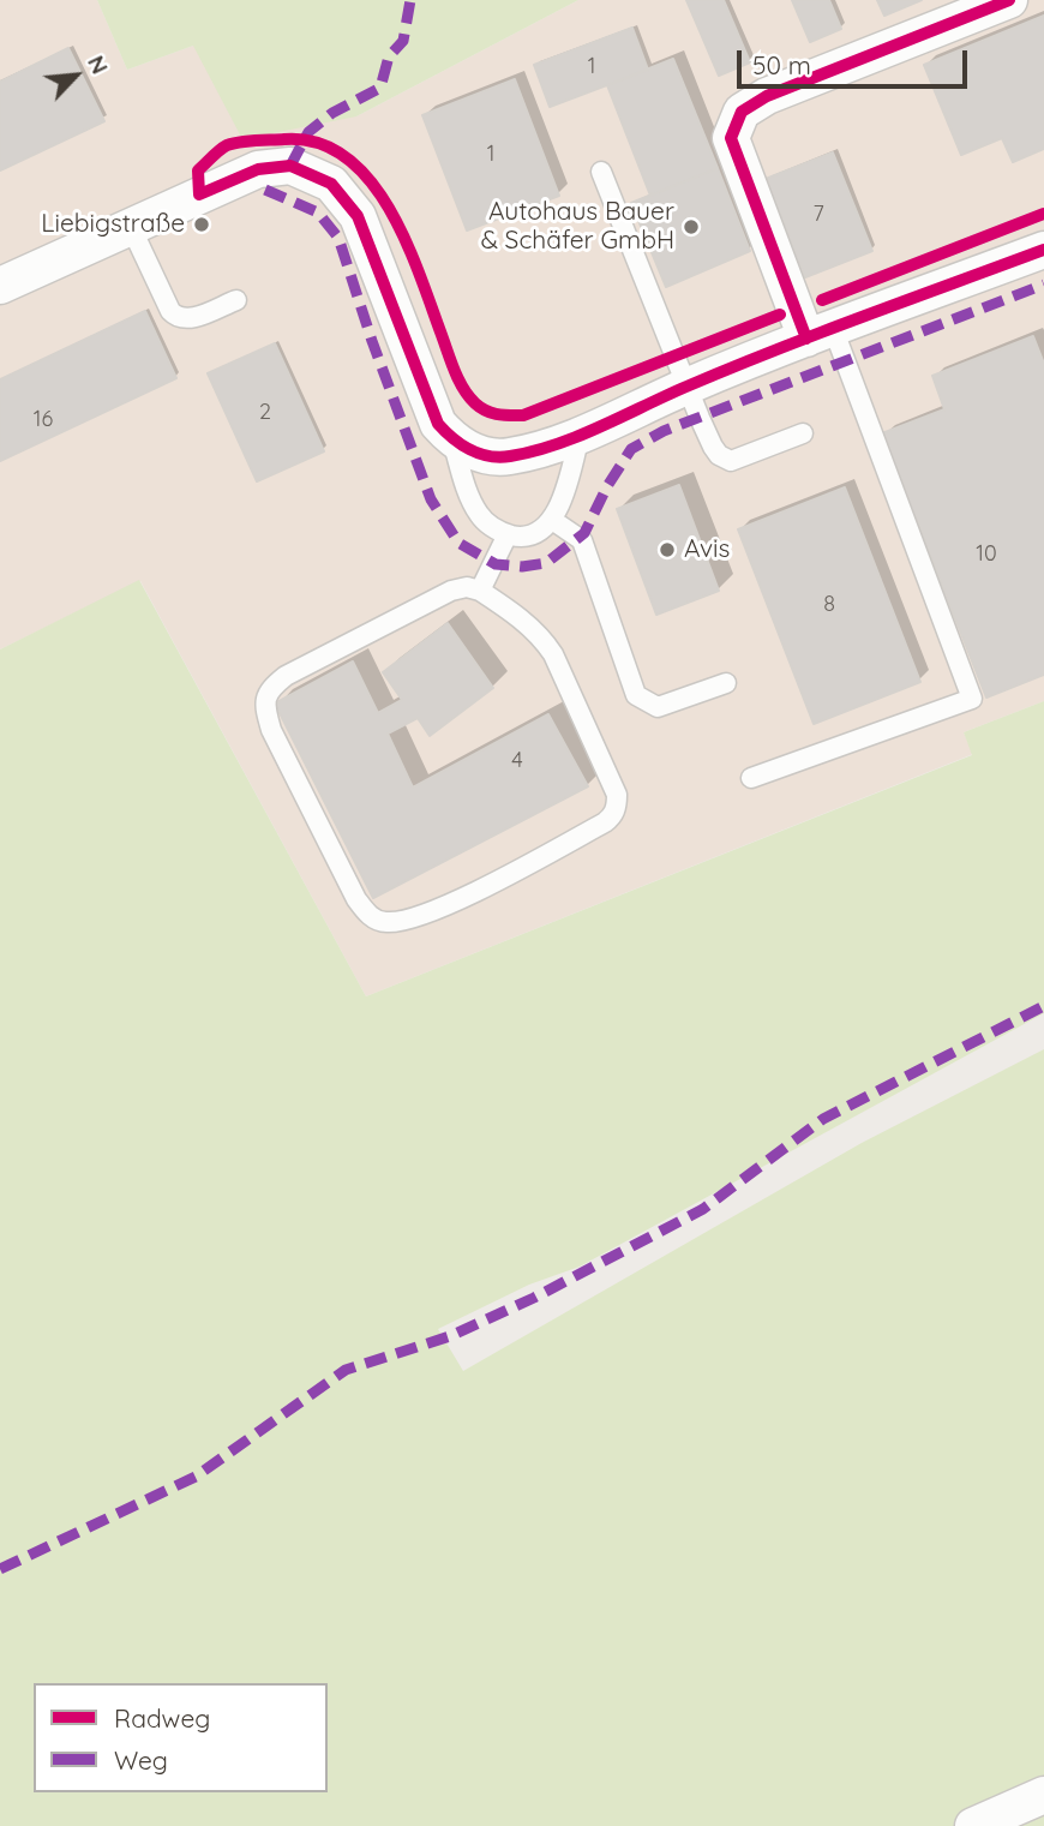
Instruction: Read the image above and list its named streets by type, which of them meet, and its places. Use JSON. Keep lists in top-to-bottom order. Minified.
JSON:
{"places":["Liebigstraße","Autohaus Bauer & Schäfer GmbH","Avis"],"house_numbers":["1","1","7","2","16","10","8","4"],"legend":["Radweg","Weg"],"scale_bar":"50 m","north":"top right"}
